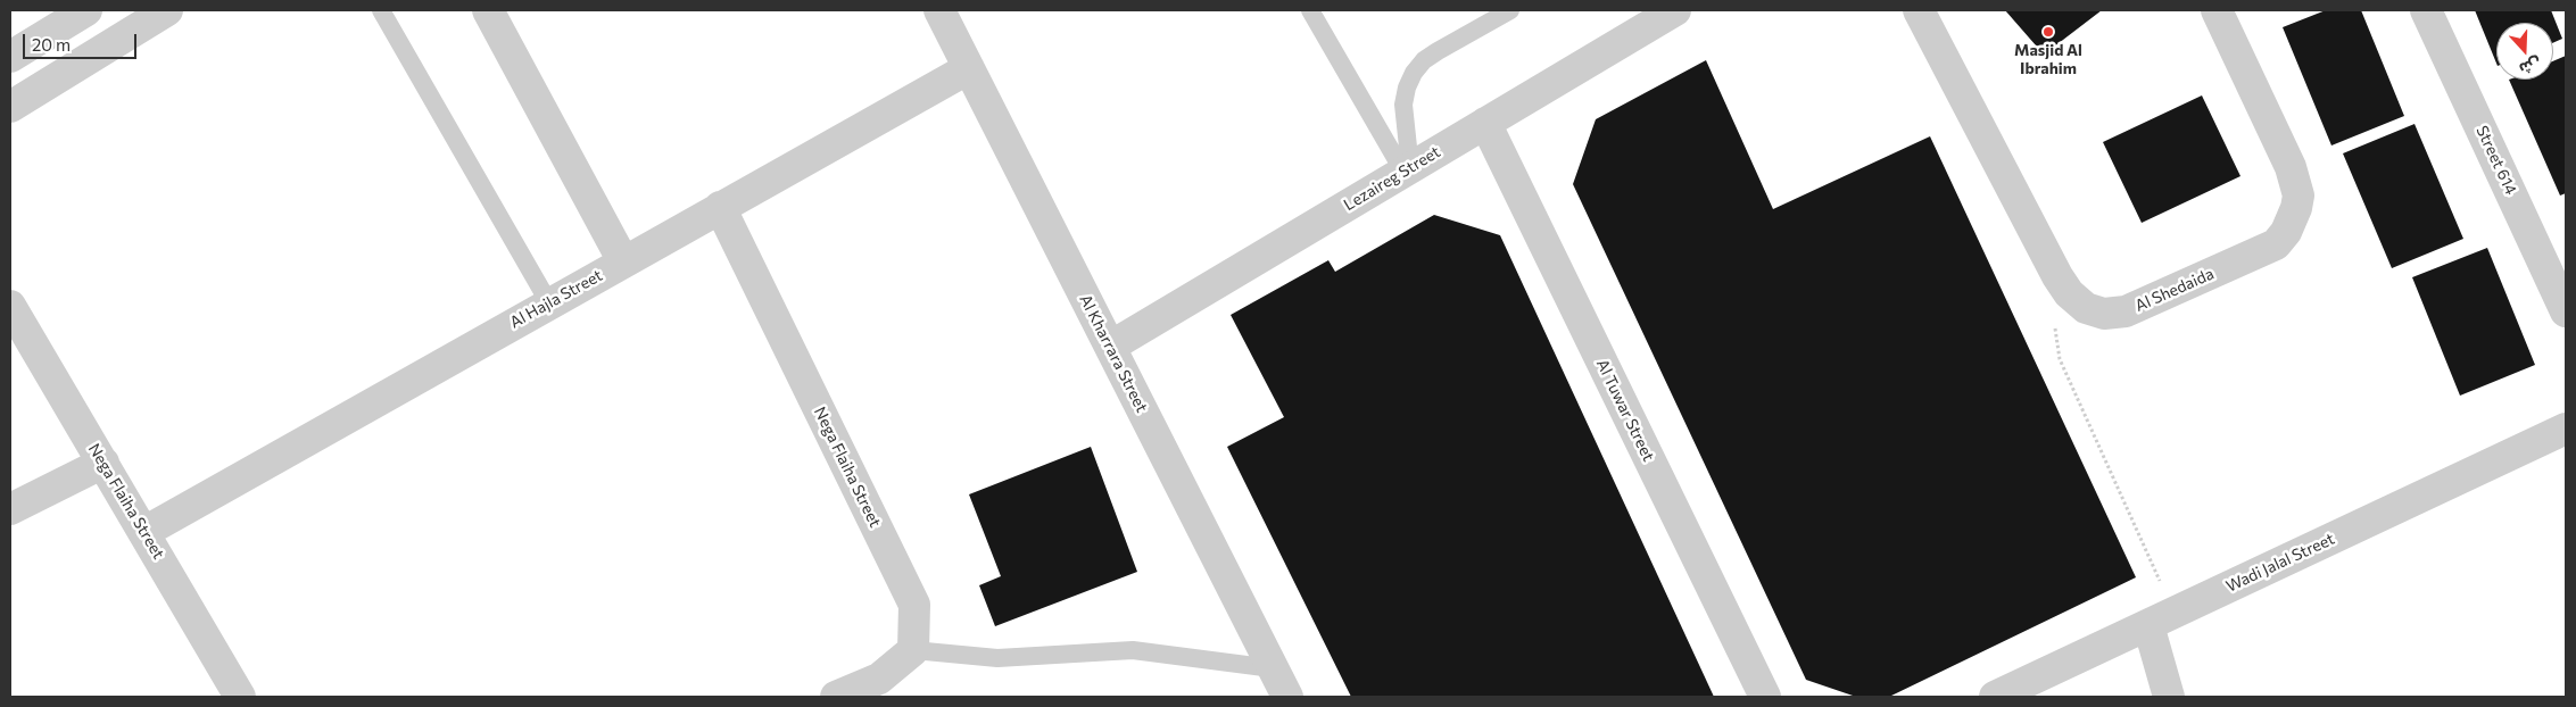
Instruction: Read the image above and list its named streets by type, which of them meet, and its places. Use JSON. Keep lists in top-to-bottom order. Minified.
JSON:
{"streets":{"street":["Street 614","Lezaireg Street","Al Shedaida","Al Hajla Street","Al Kharrara Street","Al Tuwar Street","Nega Flaiha Street","Wadi Jalal Street"]},"crossings":[["Lezaireg Street","Al Kharrara Street"],["Lezaireg Street","Al Tuwar Street"],["Al Hajla Street","Al Kharrara Street"],["Al Hajla Street","Nega Flaiha Street"]],"places":["Masjid Al Ibrahim"],"scale_bar":"20 m","north":"bottom"}
